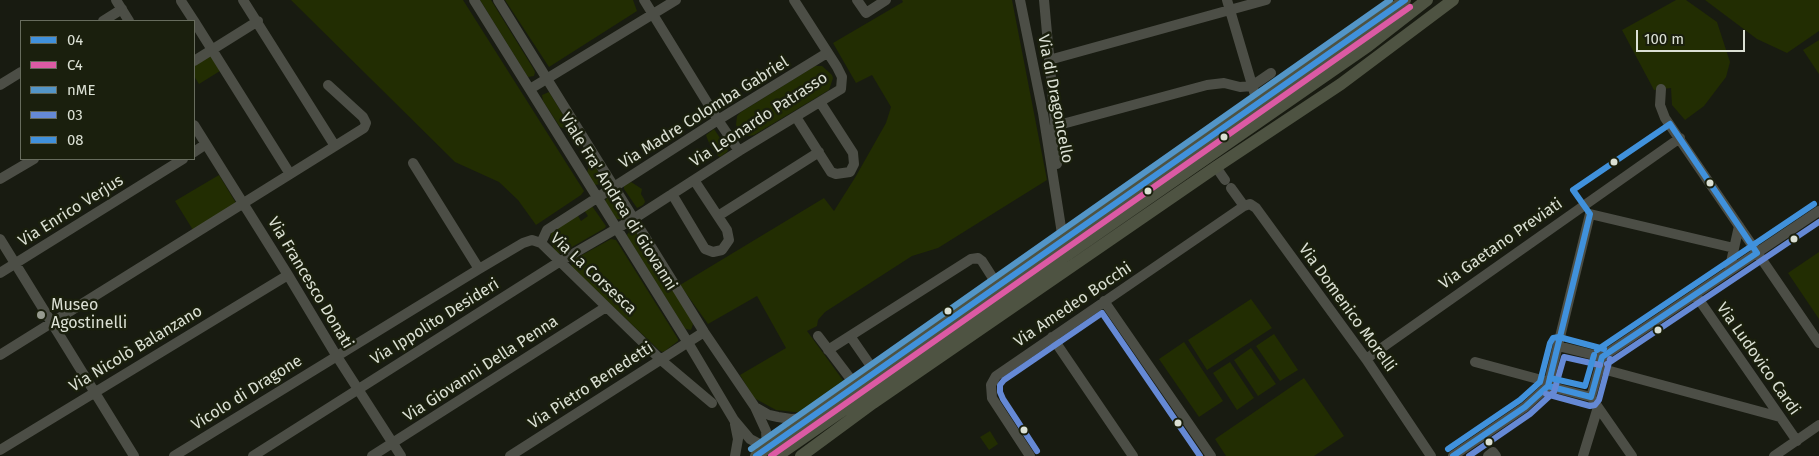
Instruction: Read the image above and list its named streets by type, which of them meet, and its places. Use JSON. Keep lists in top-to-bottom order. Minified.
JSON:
{"streets":{"street":["Via di Dragoncello","Via Madre Colomba Gabriel","Via Leonardo Patrasso","Viale Fra' Andrea di Giovanni","Via Enrico Verjus","Via Gaetano Previati","Via La Corsesca","Via Francesco Donati","Via Amedeo Bocchi","Via Domenico Morelli","Via Ippolito Desideri","Via Nicolò Balanzano","Via Ludovico Cardi","Via Giovanni Della Penna","Via Pietro Benedetti","Vicolo di Dragone"]},"crossings":[["Via Madre Colomba Gabriel","Via Leonardo Patrasso"],["Via Madre Colomba Gabriel","Viale Fra' Andrea di Giovanni"],["Via Madre Colomba Gabriel","Via La Corsesca"],["Via Leonardo Patrasso","Viale Fra' Andrea di Giovanni"],["Via Leonardo Patrasso","Via Ippolito Desideri"],["Viale Fra' Andrea di Giovanni","Via Ippolito Desideri"],["Viale Fra' Andrea di Giovanni","Via Pietro Benedetti"],["Via Gaetano Previati","Via Domenico Morelli"],["Via La Corsesca","Via Francesco Donati"],["Via La Corsesca","Via Ippolito Desideri"],["Via La Corsesca","Via Giovanni Della Penna"],["Via La Corsesca","Via Pietro Benedetti"],["Via La Corsesca","Vicolo di Dragone"],["Via Francesco Donati","Via Ippolito Desideri"],["Via Francesco Donati","Via Nicolò Balanzano"],["Via Francesco Donati","Via Giovanni Della Penna"],["Via Francesco Donati","Vicolo di Dragone"],["Via Amedeo Bocchi","Via Domenico Morelli"]],"places":["Museo Agostinelli"],"lines":["transit line 04","transit line nME","transit line C4","transit line 08","transit line 03"],"legend":["04","C4","nME","03","08"],"scale_bar":"100 m"}
